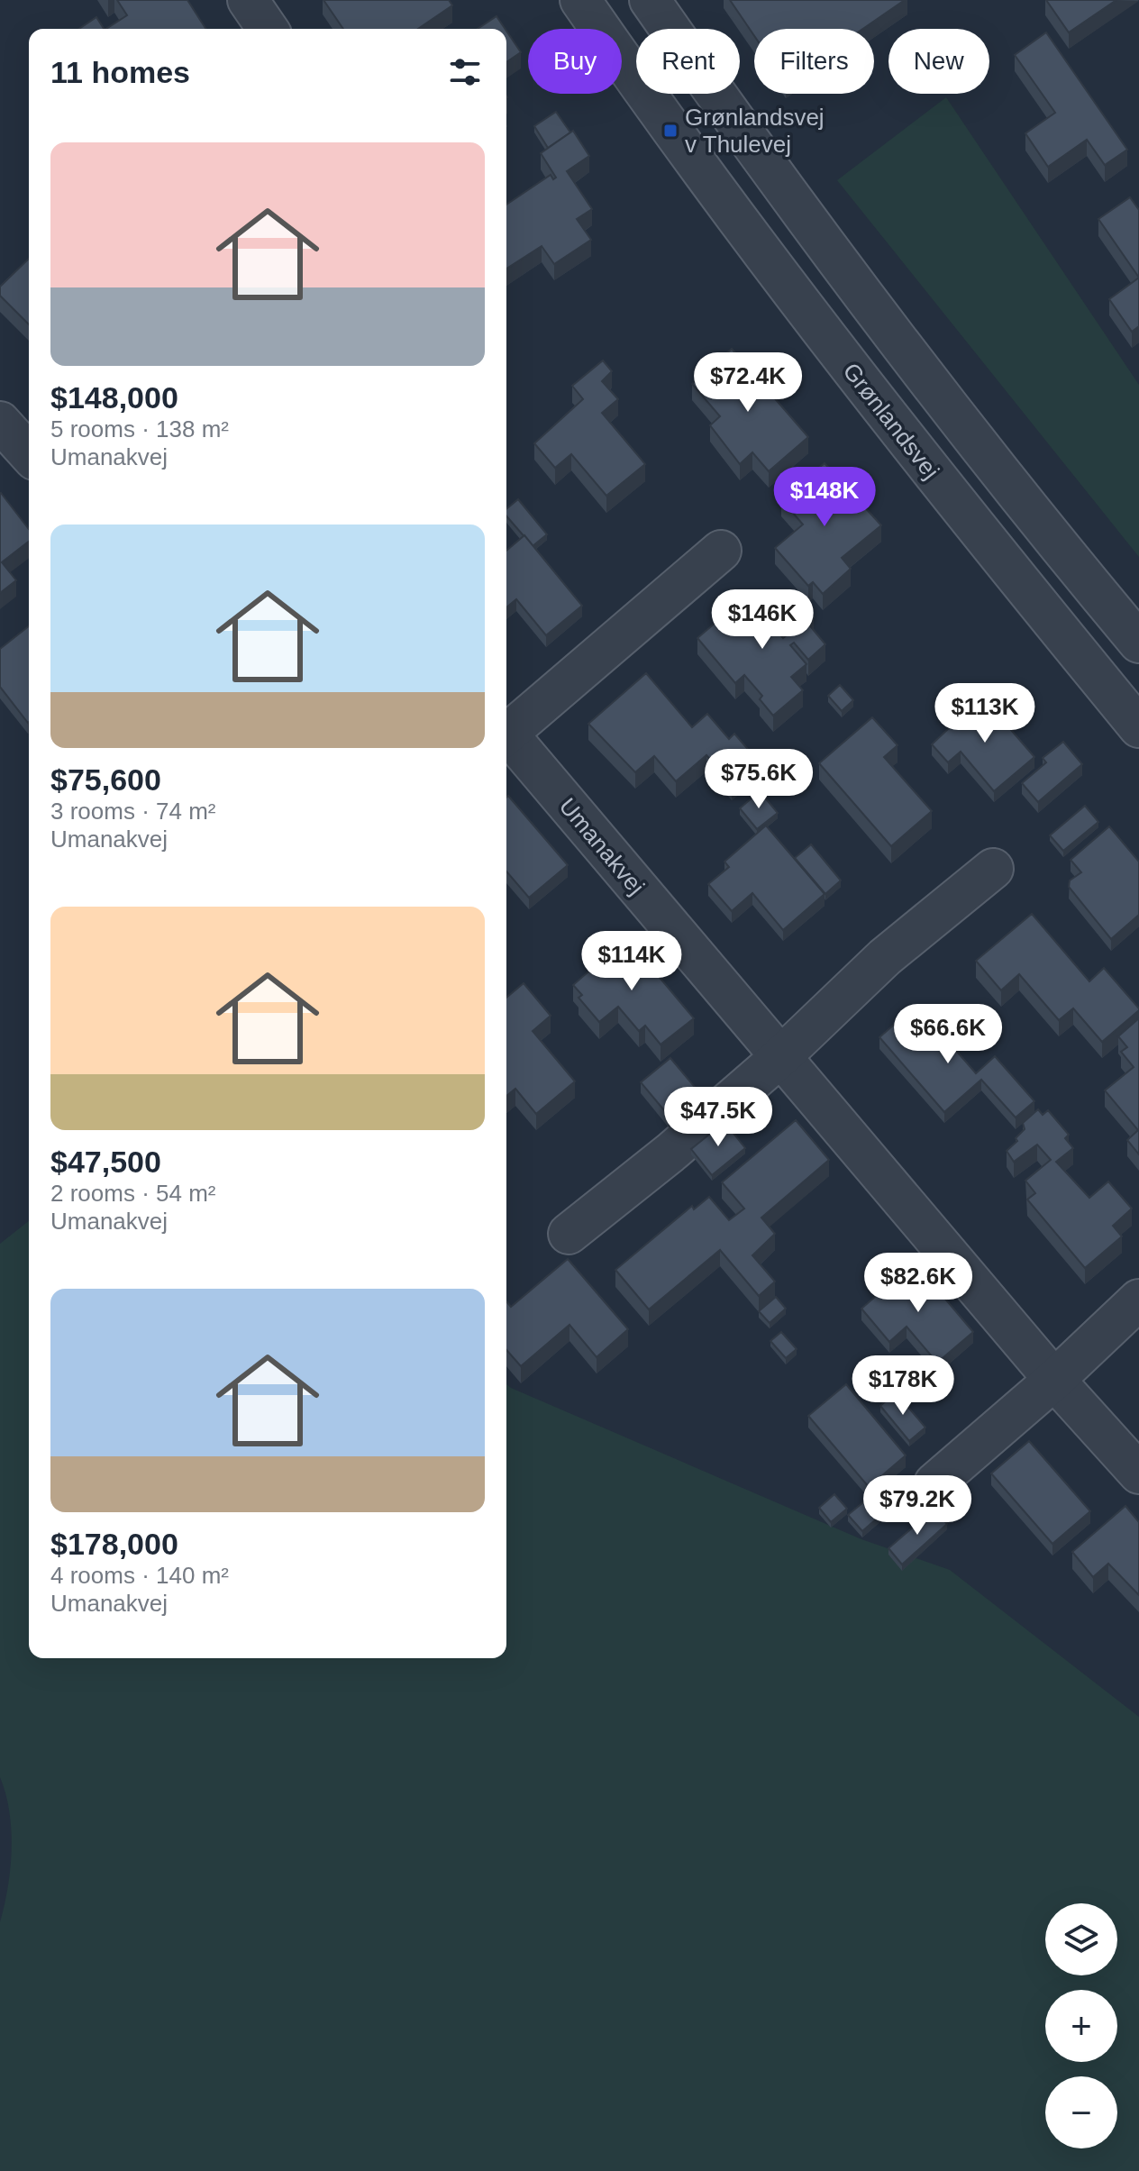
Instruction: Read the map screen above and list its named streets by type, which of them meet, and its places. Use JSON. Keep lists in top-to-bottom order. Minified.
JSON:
{"streets":{"street":["Grønlandsvej","Umanakvej"]},"places":{"transit":["Grønlandsvej v Thulevej"]},"page":{"chip":["Buy","Rent","Filters","New"],"heading":"11 homes","list":[{"name":"$148,000","note":"5 rooms · 138 m² · Umanakvej"},{"name":"$75,600","note":"3 rooms · 74 m² · Umanakvej"},{"name":"$47,500","note":"2 rooms · 54 m² · Umanakvej"},{"name":"$178,000","note":"4 rooms · 140 m² · Umanakvej"}],"price":["$72.4K","$148K","$146K","$113K","$75.6K","$114K","$66.6K","$47.5K","$82.6K","$178K","$79.2K"],"map_buttons":["+","−"]}}
